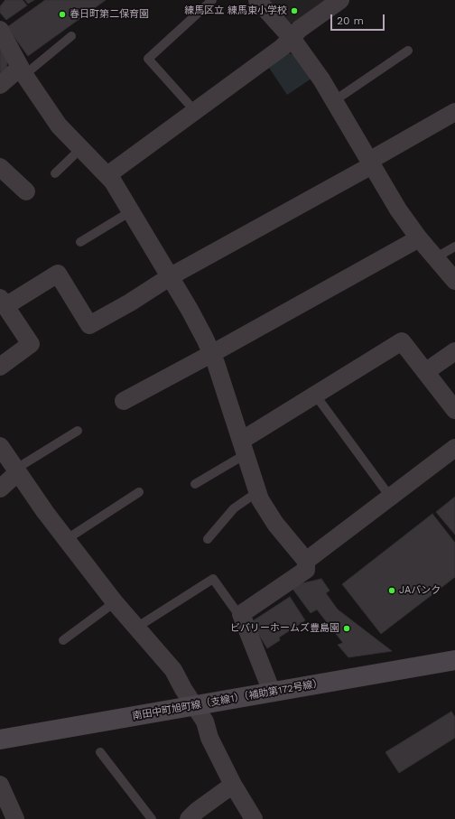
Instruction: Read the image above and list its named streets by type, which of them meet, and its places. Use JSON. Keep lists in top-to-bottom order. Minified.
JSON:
{"streets":{"main road":["南田中町旭町線（支線1）（補助第172号線）"]},"places":["練馬区立 練馬東小学校","春日町第二保育園","JAバンク","ビバリーホームズ豊島園"],"scale_bar":"20 m"}
